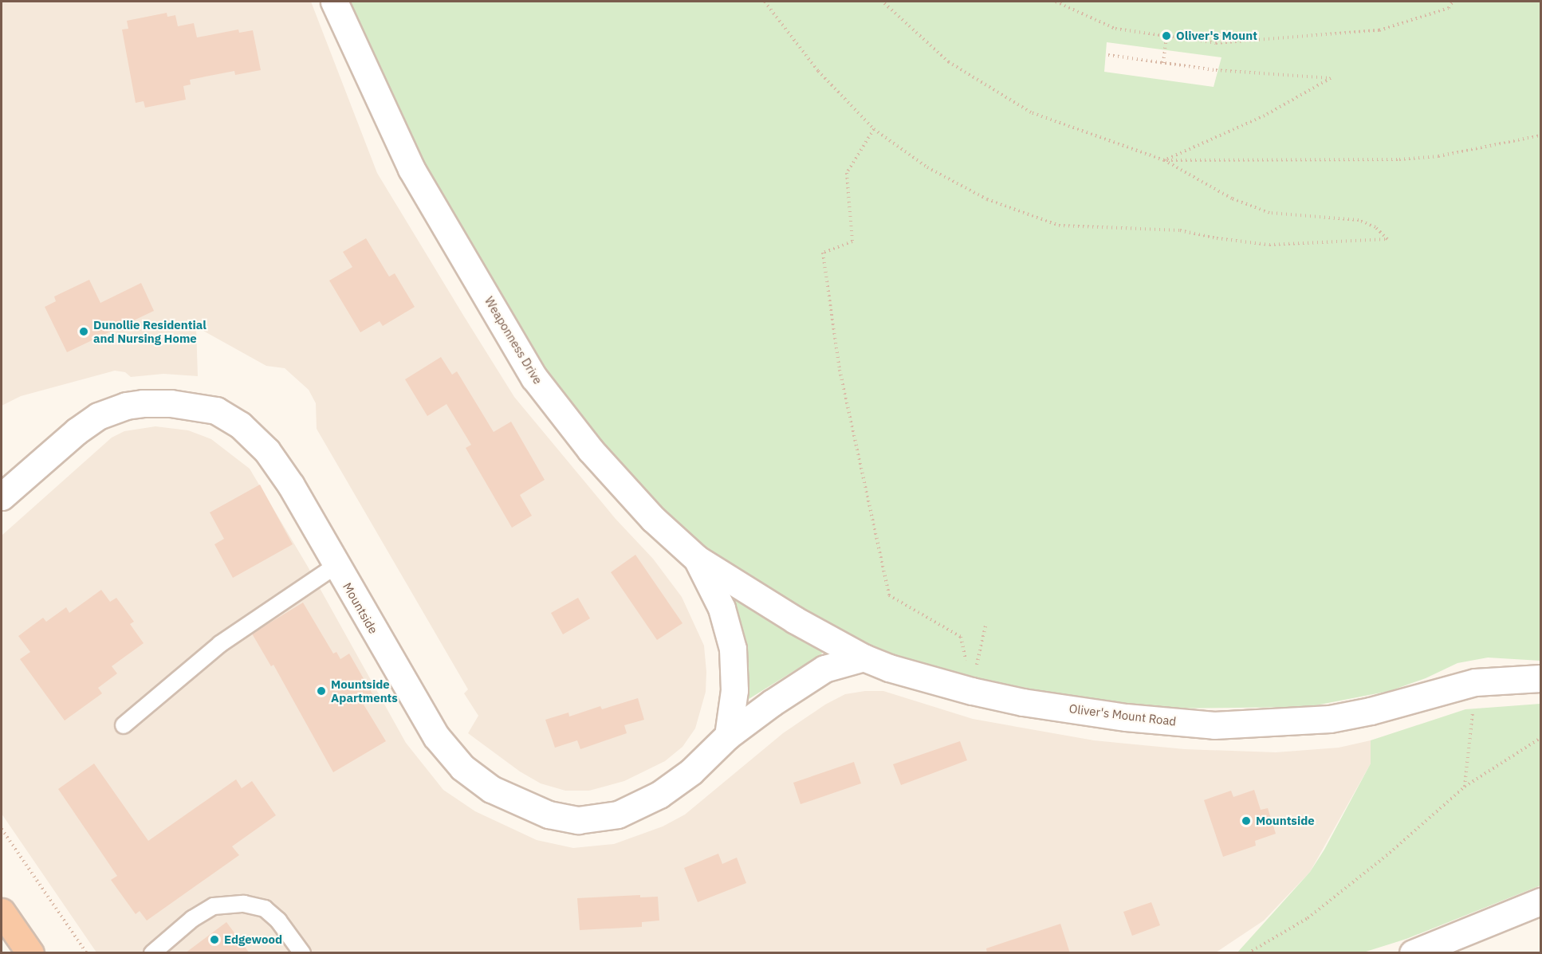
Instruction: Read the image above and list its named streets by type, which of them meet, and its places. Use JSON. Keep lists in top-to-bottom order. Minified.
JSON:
{"streets":{"street":["Weaponness Drive","Mountside","Oliver's Mount Road"]},"crossings":[["Weaponness Drive","Mountside"],["Weaponness Drive","Oliver's Mount Road"]],"places":["Oliver's Mount","Dunollie Residential and Nursing Home","Mountside Apartments","Mountside","Edgewood"]}
